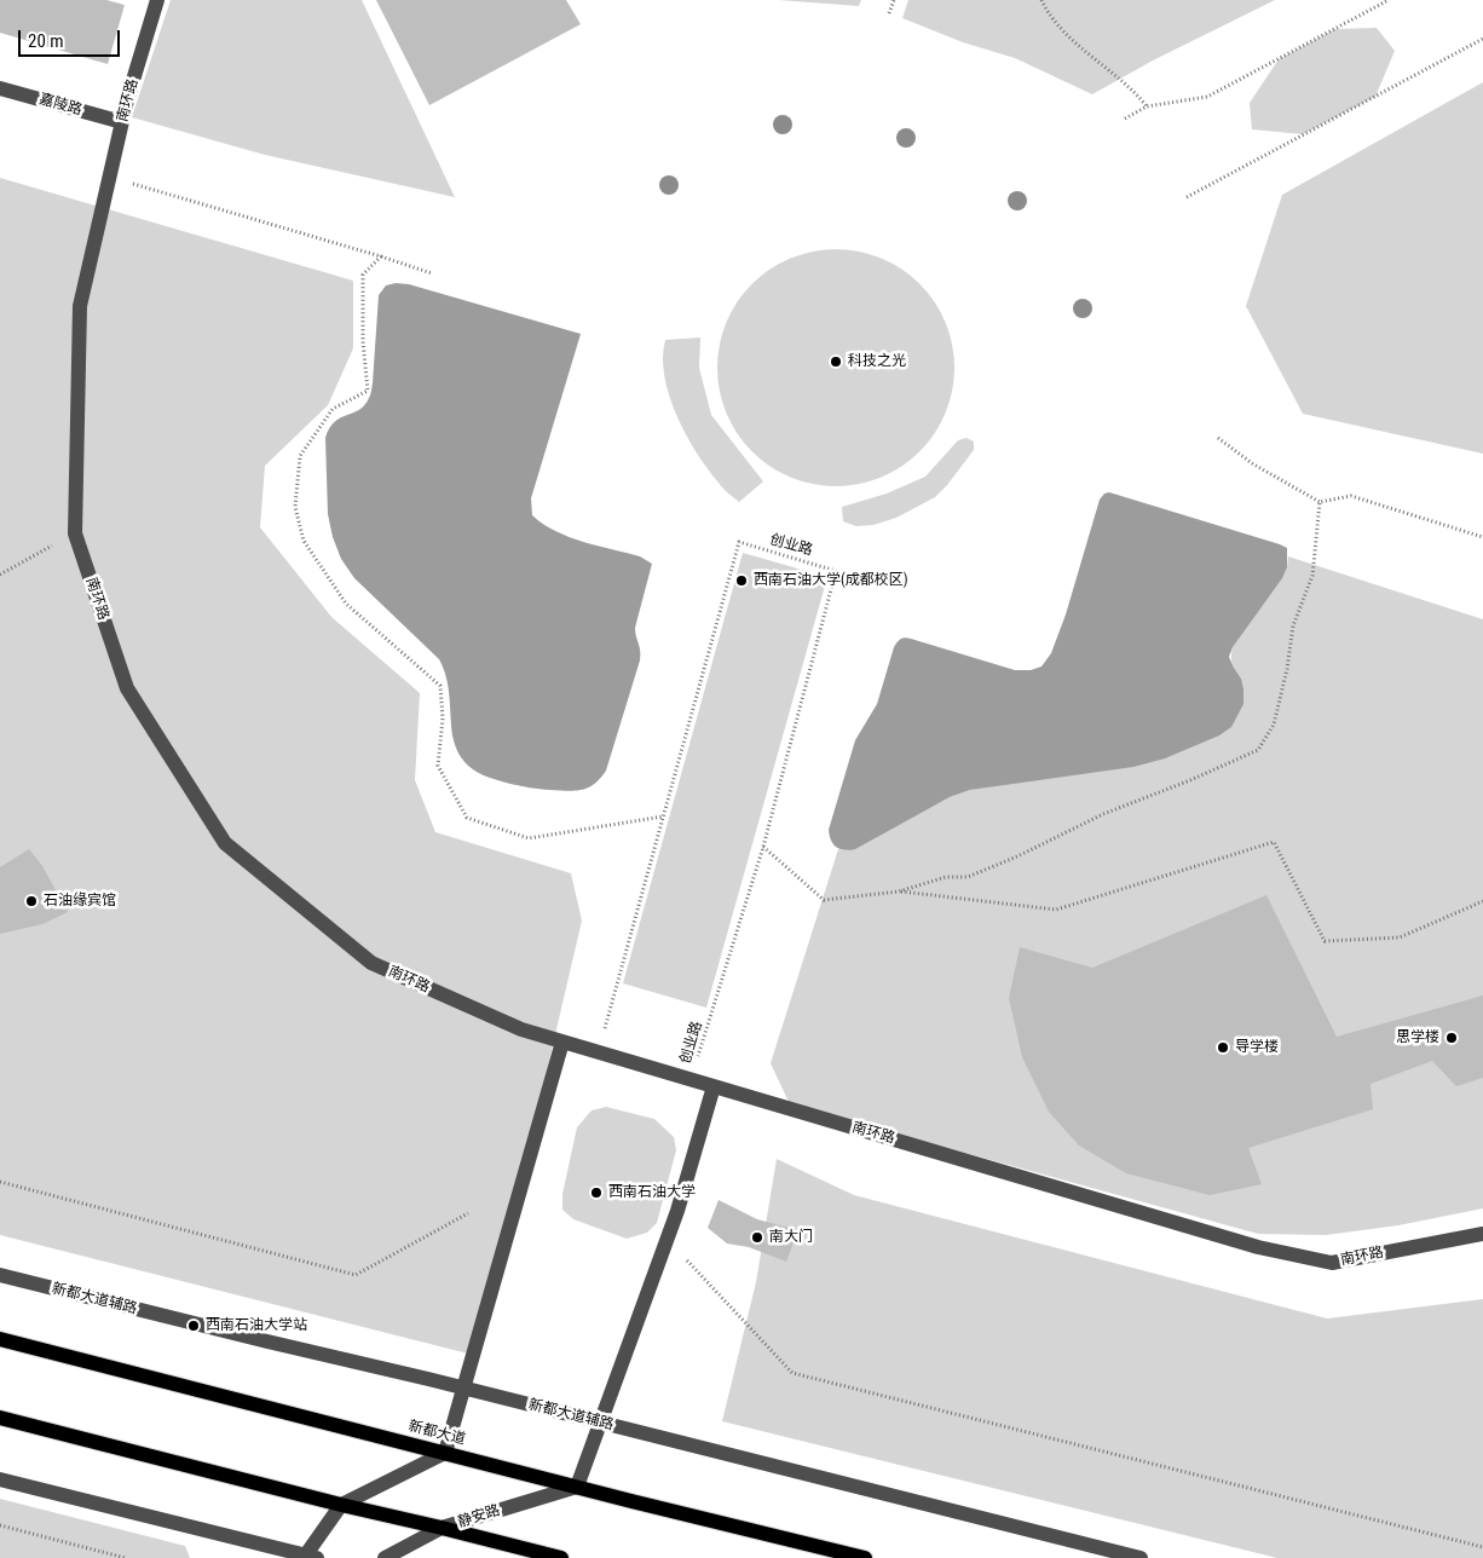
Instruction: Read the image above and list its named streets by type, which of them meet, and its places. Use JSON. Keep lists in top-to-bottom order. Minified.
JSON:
{"streets":{"main road":["新都大道"],"street":["南环路","嘉陵路","新都大道辅路","静安路"],"path":["创业路"]},"crossings":[["南环路","嘉陵路"],["南环路","创业路"],["新都大道","静安路"]],"places":["科技之光","西南石油大学(成都校区)","石油缘宾馆","思学楼","导学楼","西南石油大学","南大门","西南石油大学站"],"scale_bar":"20 m"}
